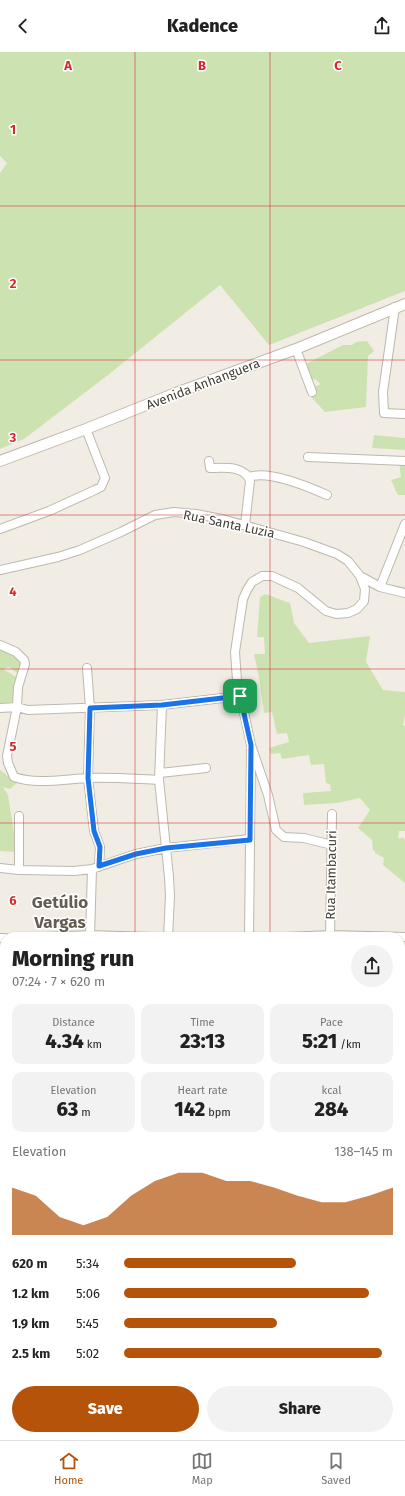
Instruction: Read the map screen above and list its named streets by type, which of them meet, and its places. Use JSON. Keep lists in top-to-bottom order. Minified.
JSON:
{"streets":{"street":["Avenida Anhanguera","Rua Santa Luzia","Rua Itambacuri"]},"districts":["Getúlio Vargas"],"page":{"header":"Kadence","heading":["Morning run","07:24 · 7 × 620 m"],"stats":[["Distance","4.34 km"],["Time","23:13"],["Pace","5:21 /km"],["Elevation","63 m"],["Heart rate","142 bpm"],["kcal","284"]],"chart":["Elevation","138–145 m"],"list":[{"name":"620 m","note":"5:34"},{"name":"1.2 km","note":"5:06"},{"name":"1.9 km","note":"5:45"},{"name":"2.5 km","note":"5:02"}],"buttons":["Save","Share"],"tabs":["Home","Map","Saved"]},"grid":{"columns":["A","B","C"],"rows":["1","2","3","4","5","6"]}}
